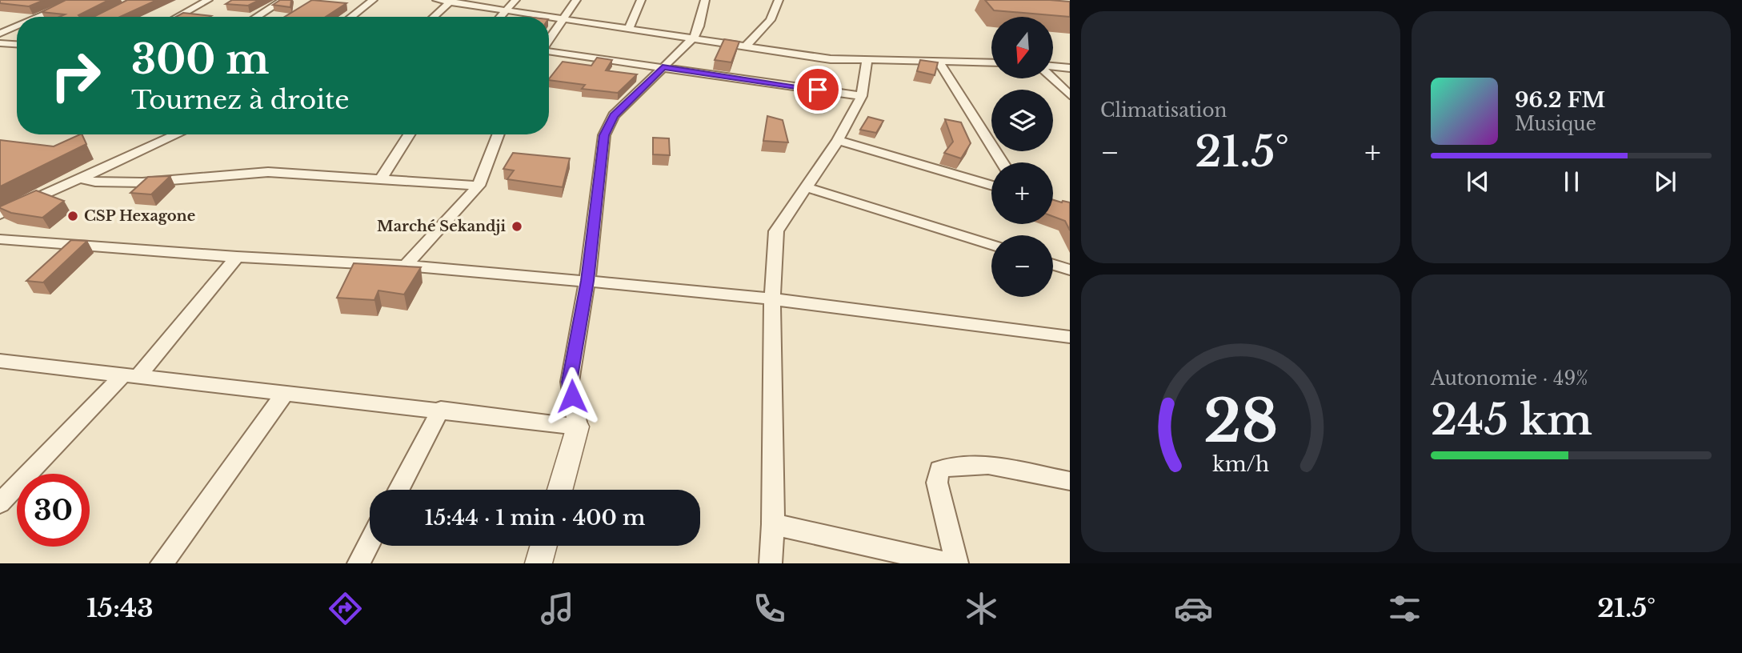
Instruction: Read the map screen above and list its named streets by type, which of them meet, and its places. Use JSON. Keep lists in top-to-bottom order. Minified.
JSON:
{"places":["CSP Hexagone","Marché Sekandji"],"north":"bottom","page":{"tile":["Climatisation",["Autonomie · 49%","245 km"]],"map_buttons":["+","−"],"turn":["300 m","Tournez à droite"],"song":["96.2 FM","Musique"],"heat":["−","21.5°","+"],"limit":"30","trip":"15:44 · 1 min · 400 m","tabs":["15:43","21.5°"],"gauge":["28","km/h"]}}
